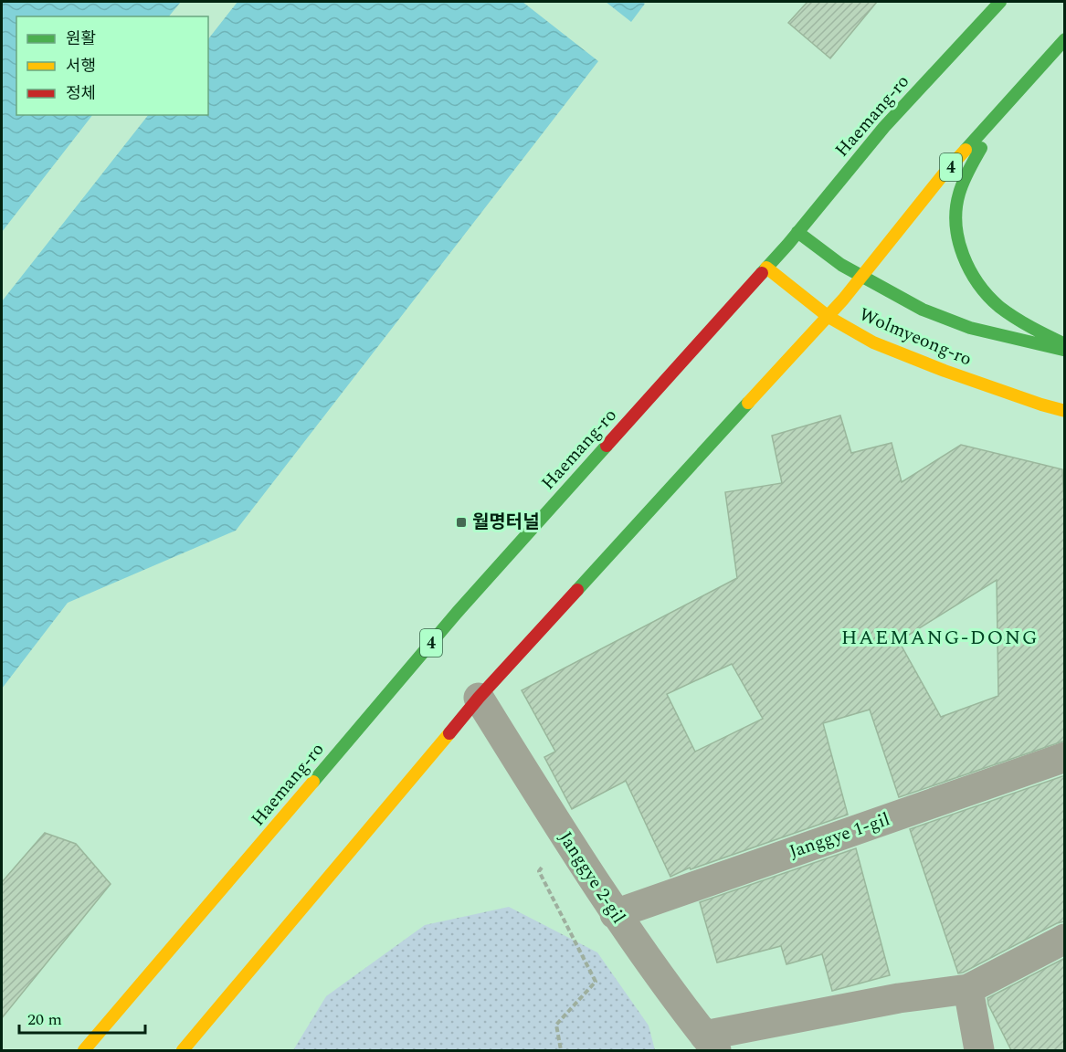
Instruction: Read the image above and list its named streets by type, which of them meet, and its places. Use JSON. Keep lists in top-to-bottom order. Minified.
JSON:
{"streets":{"main road":["Haemang-ro","4","Wolmyeong-ro"],"street":["Janggye 1-gil","Janggye 2-gil"]},"crossings":[["Haemang-ro","Wolmyeong-ro"],["4","Wolmyeong-ro"],["4","Janggye 2-gil"],["Janggye 1-gil","Janggye 2-gil"]],"districts":["HAEMANG-DONG"],"places":{"transit":["월명터널"]},"legend":["원활","서행","정체"],"scale_bar":"20 m"}
